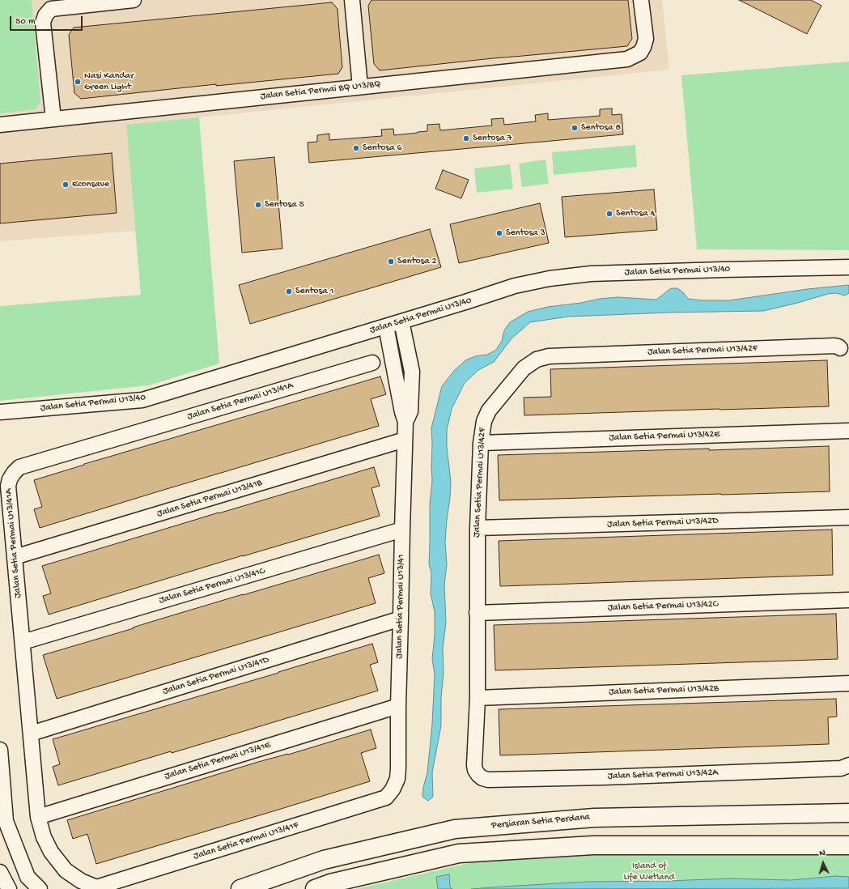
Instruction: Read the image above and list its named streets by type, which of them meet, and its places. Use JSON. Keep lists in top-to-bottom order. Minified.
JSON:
{"streets":{"main road":["Persiaran Setia Perdana"],"street":["Jalan Setia Permai BQ U13/BQ","Jalan Setia Permai U13/40","Jalan Setia Permai U13/42F","Jalan Setia Permai U13/41A","Jalan Setia Permai U13/42E","Jalan Setia Permai U13/41B","Jalan Setia Permai U13/42D","Jalan Setia Permai U13/41C","Jalan Setia Permai U13/41","Jalan Setia Permai U13/42C","Jalan Setia Permai U13/41D","Jalan Setia Permai U13/42B","Jalan Setia Permai U13/41E","Jalan Setia Permai U13/42A","Jalan Setia Permai U13/41F"]},"crossings":[["Jalan Setia Permai U13/40","Jalan Setia Permai U13/41"],["Jalan Setia Permai U13/42F","Jalan Setia Permai U13/42E"],["Jalan Setia Permai U13/42F","Jalan Setia Permai U13/42D"],["Jalan Setia Permai U13/42F","Jalan Setia Permai U13/42C"],["Jalan Setia Permai U13/42F","Jalan Setia Permai U13/42B"],["Jalan Setia Permai U13/42F","Jalan Setia Permai U13/42A"],["Jalan Setia Permai U13/41A","Jalan Setia Permai U13/41B"],["Jalan Setia Permai U13/41A","Jalan Setia Permai U13/41C"],["Jalan Setia Permai U13/41A","Jalan Setia Permai U13/41D"],["Jalan Setia Permai U13/41A","Jalan Setia Permai U13/41E"],["Jalan Setia Permai U13/41A","Jalan Setia Permai U13/41F"],["Jalan Setia Permai U13/41B","Jalan Setia Permai U13/41"],["Jalan Setia Permai U13/41C","Jalan Setia Permai U13/41"],["Jalan Setia Permai U13/41","Jalan Setia Permai U13/41D"],["Jalan Setia Permai U13/41","Jalan Setia Permai U13/41E"],["Jalan Setia Permai U13/41","Jalan Setia Permai U13/41F"]],"parks":["Island of Life Wetland"],"places":["Nasi Kandar Green Light","Sentosa 8","Sentosa 7","Sentosa 6","Econsave","Sentosa 5","Sentosa 4","Sentosa 3","Sentosa 2","Sentosa 1"],"scale_bar":"50 m","north":"top"}
